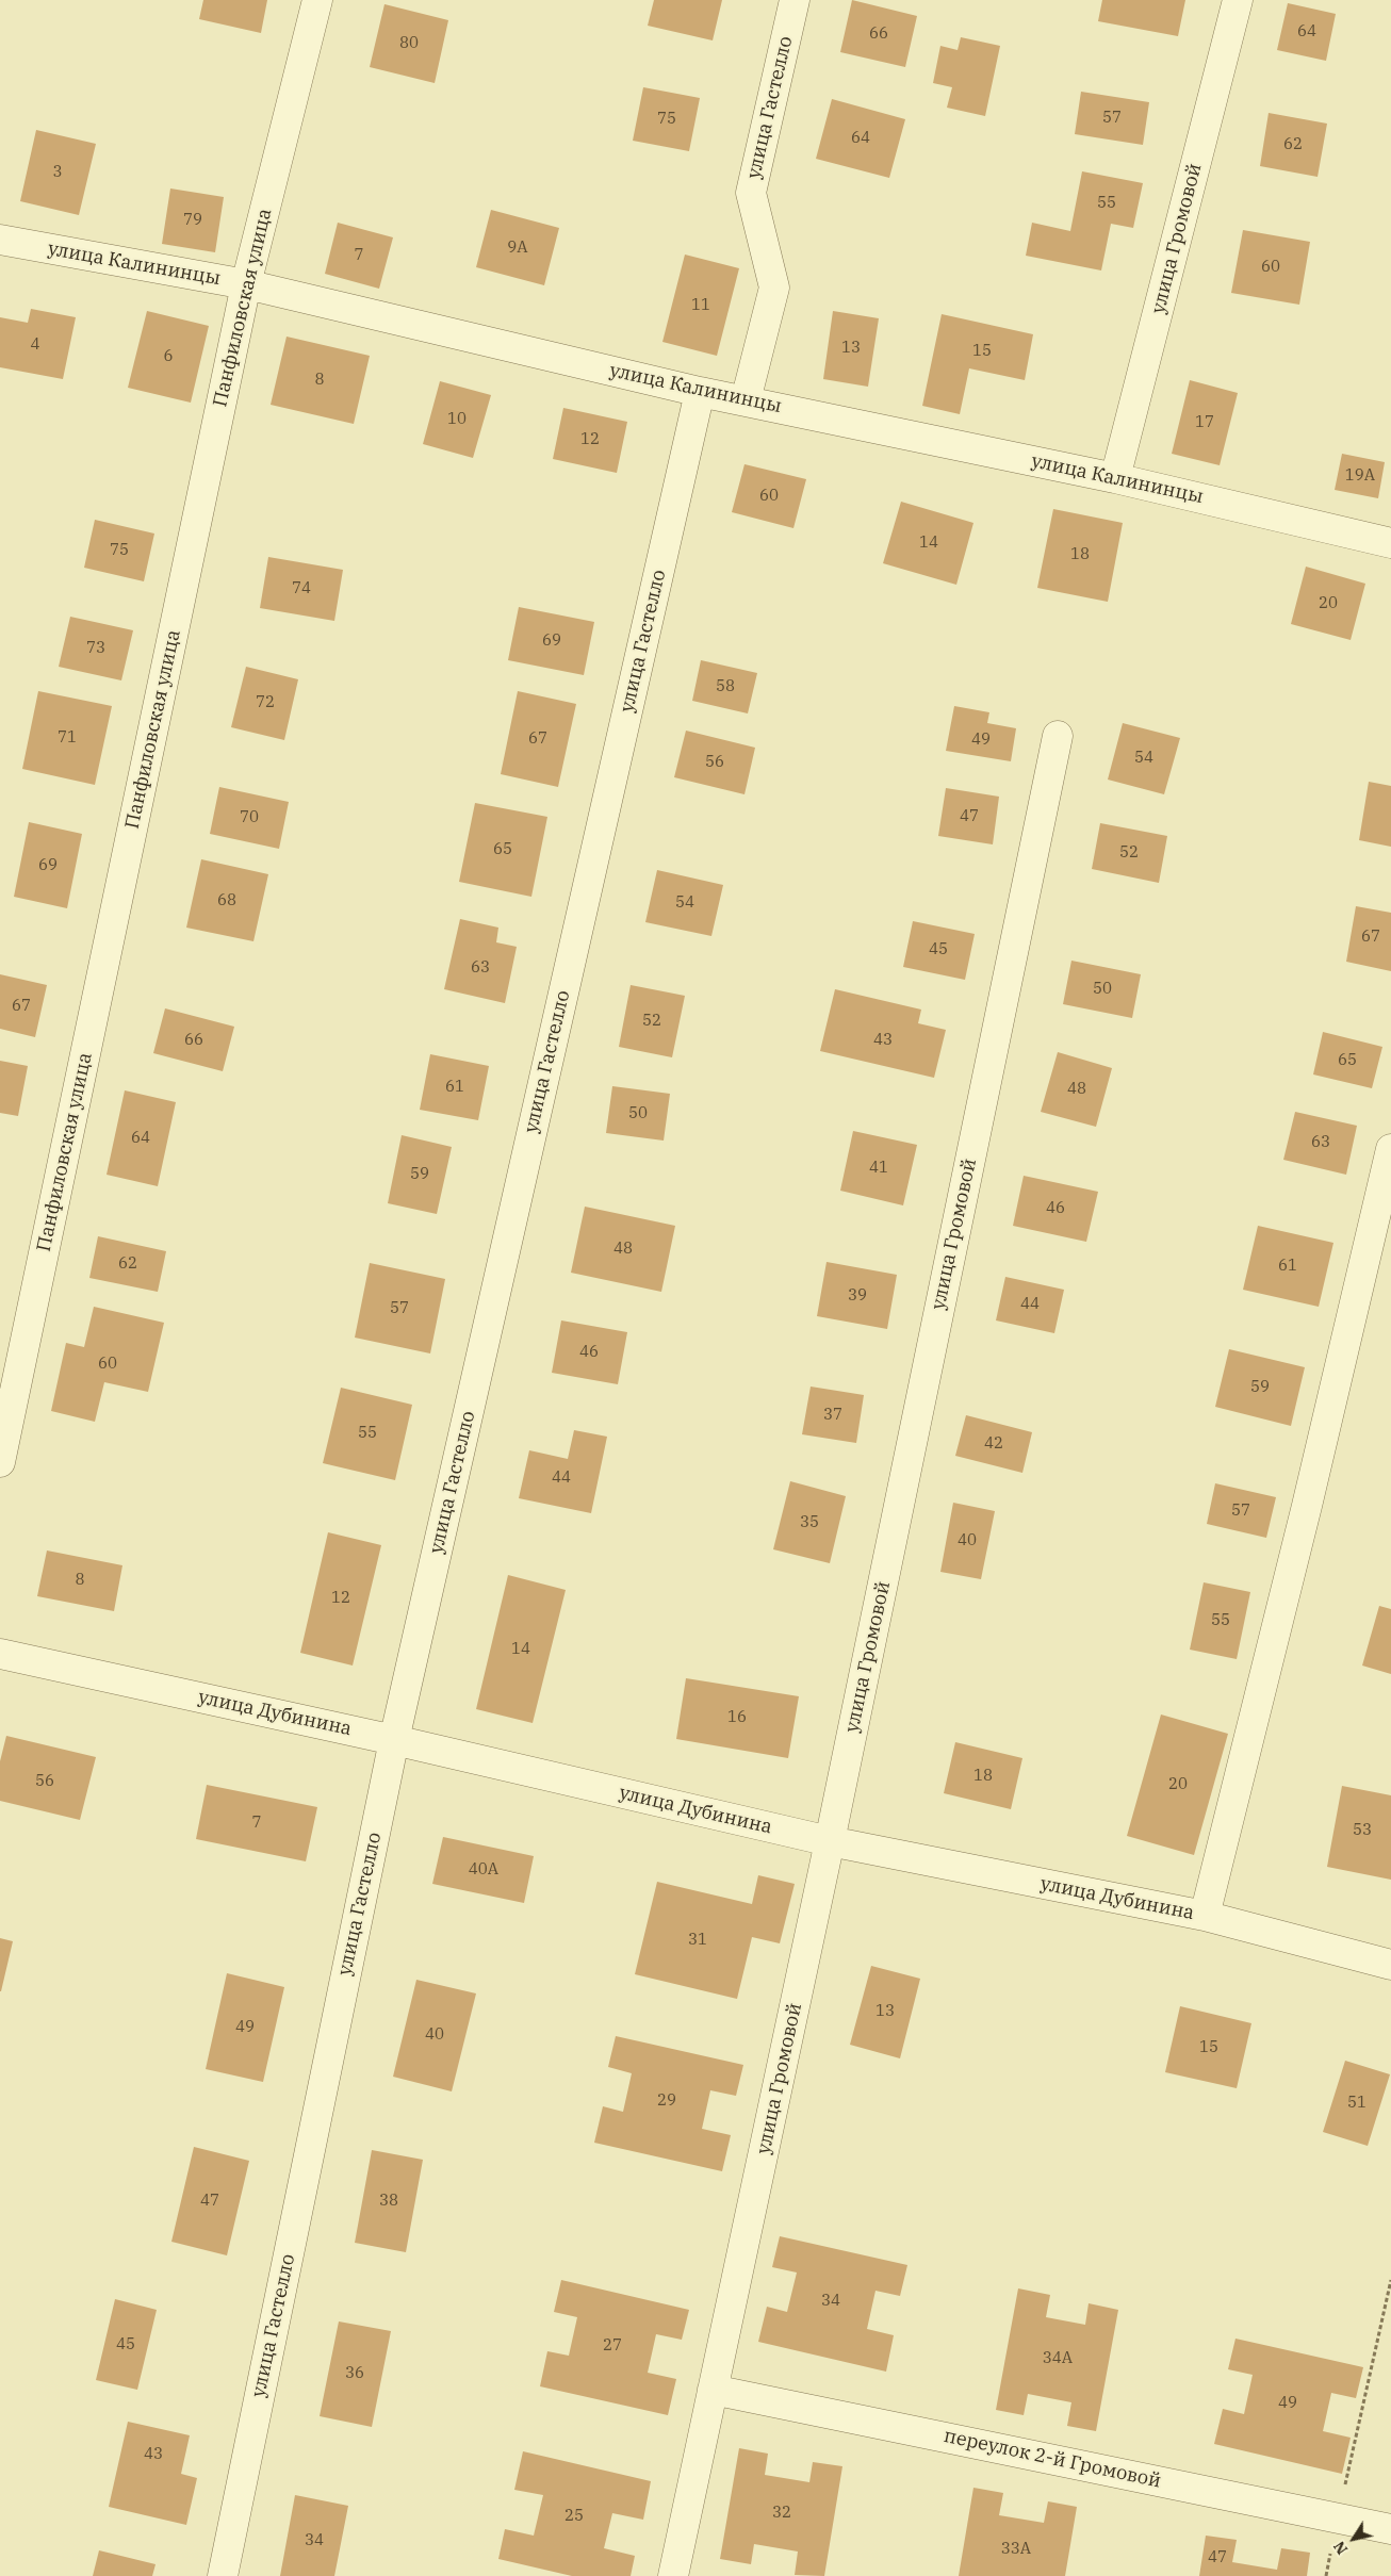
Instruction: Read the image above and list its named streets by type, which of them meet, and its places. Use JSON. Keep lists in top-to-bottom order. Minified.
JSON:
{"streets":{"street":["улица Гастелло","улица Громовой","улица Калининцы","Панфиловская улица","улица Дубинина","переулок 2-й Громовой"]},"crossings":[["улица Гастелло","улица Калининцы"],["улица Гастелло","улица Дубинина"],["улица Громовой","улица Калининцы"],["улица Громовой","улица Дубинина"],["улица Громовой","переулок 2-й Громовой"],["улица Калининцы","Панфиловская улица"]],"house_numbers":["64","66","80","57","75","64","62","3","55","79","9А","7","60","11","4","13","15","6","8","10","17","12","19А","60","14","75","18","74","20","69","73","58","72","71","67","49","54","56","47","70","65","52","69","68","54","67","45","63","50","67","52","66","43","65","61","48","50","64","63","41","59","46","48","62","61","39","44","57","46","60","59","37","55","42","44","57","35","40","8","12","55","14","16","18","56","20","7","53","40А","31","13","49","40","15","29","51","47","38","34","45","27","34А","36","49","43","32","25","34","33А","47"],"north":"bottom left"}
